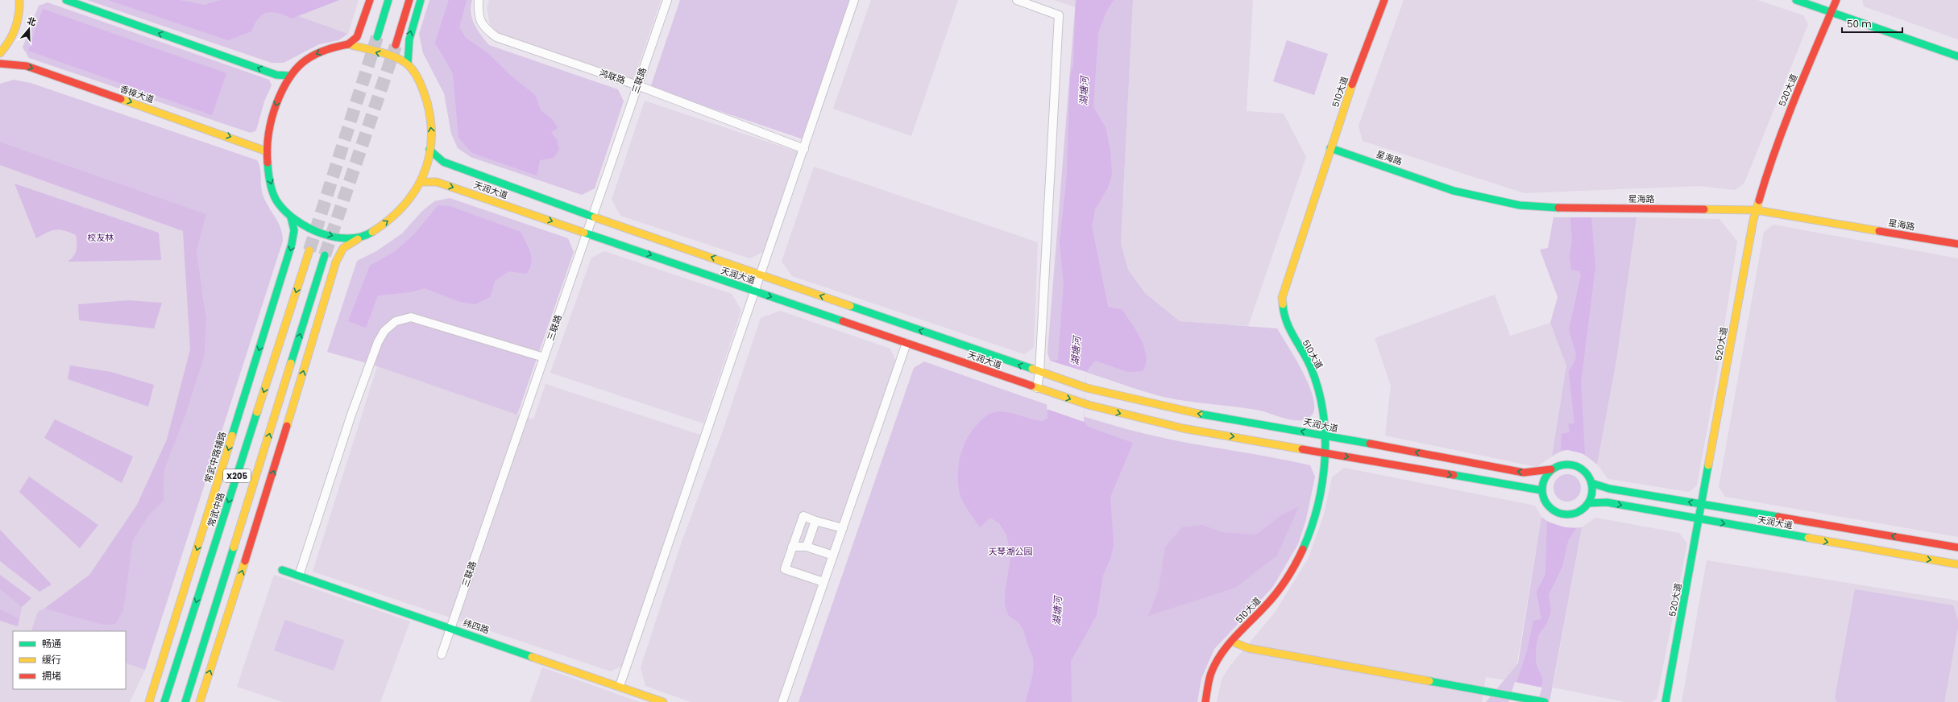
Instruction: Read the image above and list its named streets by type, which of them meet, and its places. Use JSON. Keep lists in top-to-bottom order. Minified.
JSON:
{"streets":{"street":["鸿联路","三联路","520大道","510大道","香樟大道","星海路","天润大道","常武中路辅路","X205","常武中路","纬四路"]},"crossings":[["鸿联路","三联路"],["三联路","天润大道"],["三联路","纬四路"],["520大道","星海路"],["520大道","天润大道"],["510大道","星海路"],["510大道","天润大道"]],"one_way":["香樟大道"],"water":["湖塘河"],"parks":["校友林","天琴湖公园"],"legend":["畅通","缓行","拥堵"],"scale_bar":"50 m","north":"top"}
